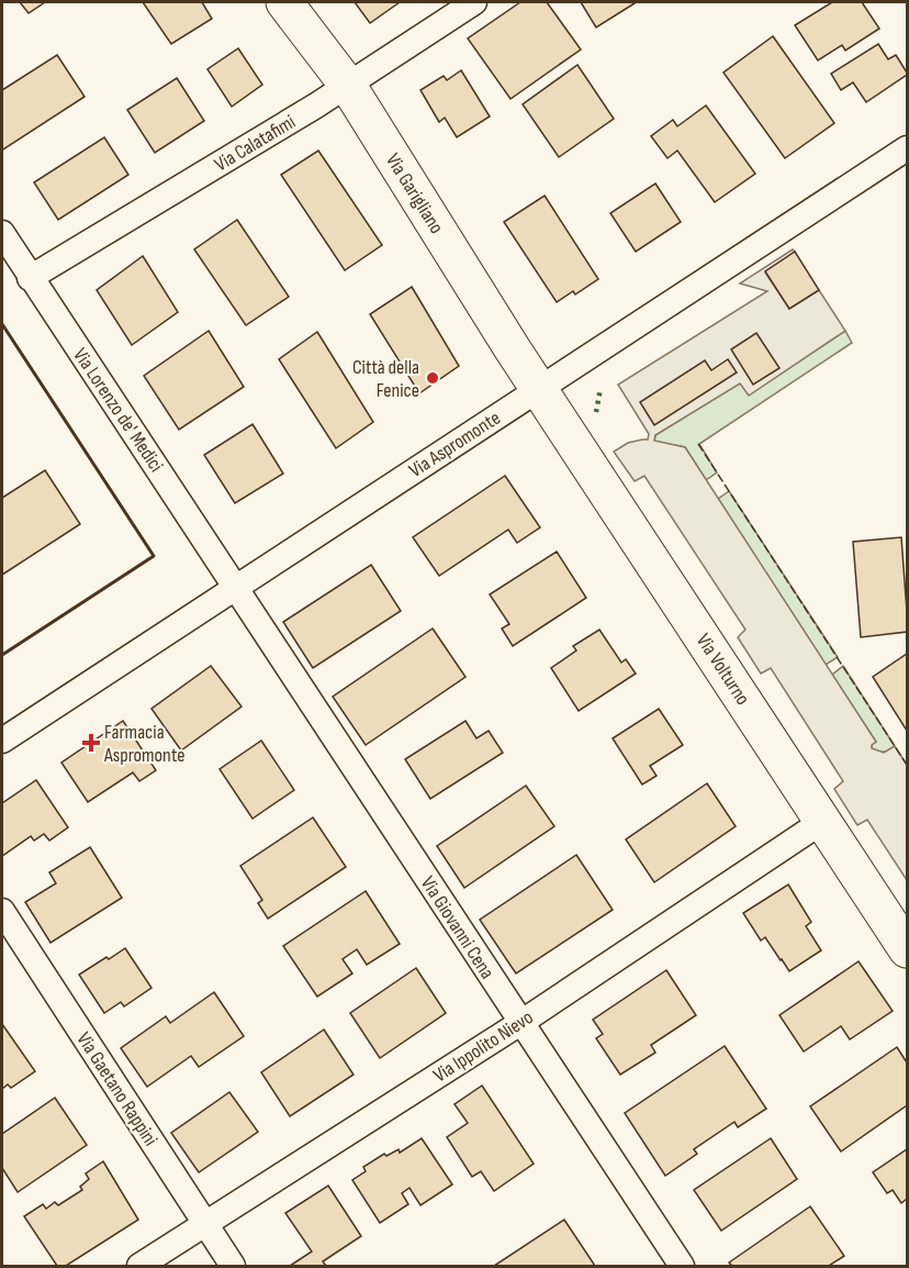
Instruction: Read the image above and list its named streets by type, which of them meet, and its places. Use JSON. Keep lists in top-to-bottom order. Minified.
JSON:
{"streets":{"main road":["Via Garigliano","Via Volturno"],"street":["Via Calatafimi","Via Lorenzo de' Medici","Via Aspromonte","Via Giovanni Cena","Via Ippolito Nievo","Via Gaetano Rappini"]},"crossings":[["Via Calatafimi","Via Garigliano"],["Via Calatafimi","Via Lorenzo de' Medici"],["Via Garigliano","Via Aspromonte"],["Via Garigliano","Via Volturno"],["Via Lorenzo de' Medici","Via Aspromonte"],["Via Lorenzo de' Medici","Via Giovanni Cena"],["Via Aspromonte","Via Volturno"],["Via Aspromonte","Via Giovanni Cena"],["Via Volturno","Via Ippolito Nievo"],["Via Giovanni Cena","Via Ippolito Nievo"],["Via Ippolito Nievo","Via Gaetano Rappini"]],"places":{"other":["Città della Fenice"],"health":["Farmacia Aspromonte"]}}
